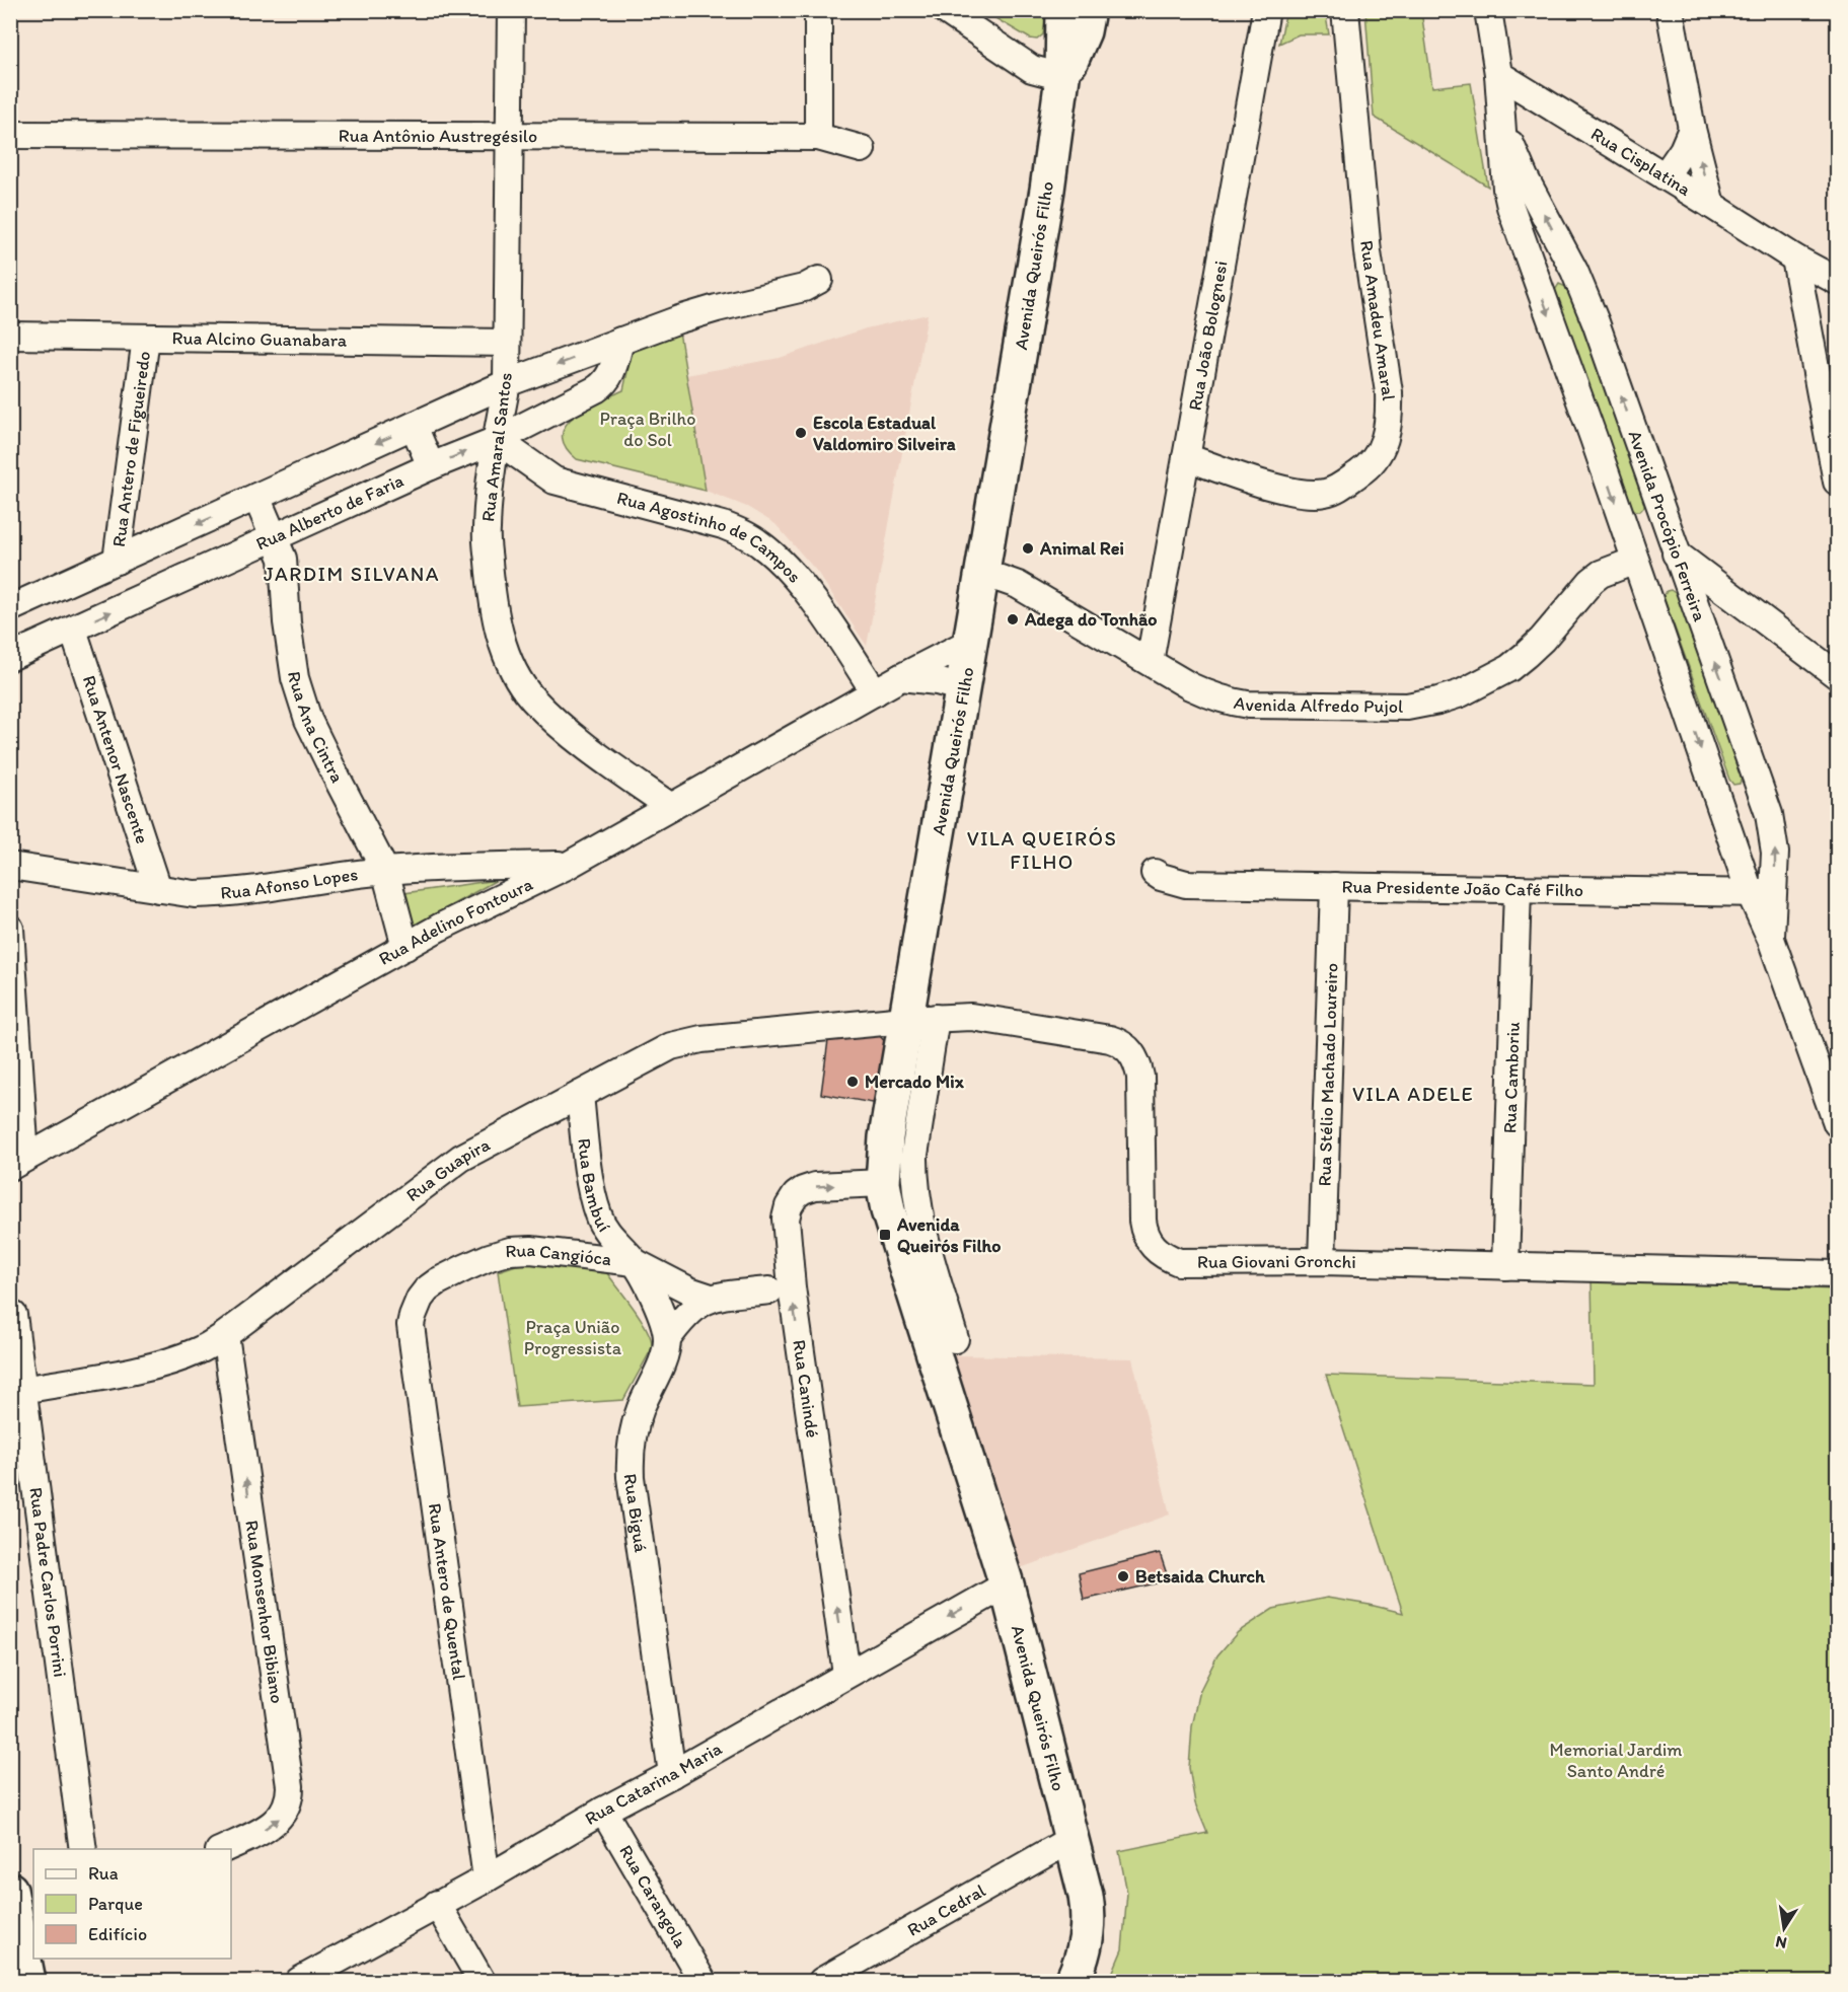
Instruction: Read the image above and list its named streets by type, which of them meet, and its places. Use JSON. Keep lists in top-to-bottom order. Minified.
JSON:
{"streets":{"main road":["Avenida Queirós Filho"],"street":["Rua Antônio Austregésilo","Rua Cisplatina","Rua Amadeu Amaral","Rua João Bolognesi","Rua Alcino Guanabara","Rua Amaral Santos","Rua Antero de Figueiredo","Rua Alberto de Faria","Avenida Procópio Ferreira","Rua Agostinho de Campos","Avenida Alfredo Pujol","Rua Ana Cintra","Rua Antenor Nascente","Rua Afonso Lopes","Rua Presidente João Café Filho","Rua Adelino Fontoura","Rua Stélio Machado Loureiro","Rua Camboriu","Rua Guapira","Rua Bambuí","Rua Cangióca","Rua Giovani Gronchi","Rua Canindé","Rua Biguá","Rua Padre Carlos Porrini","Rua Antero de Quental","Rua Monsenhor Bibiano","Rua Catarina Maria","Rua Carangola","Rua Cedral"]},"crossings":[["Rua Antônio Austregésilo","Rua Amaral Santos"],["Rua Cisplatina","Avenida Procópio Ferreira"],["Avenida Queirós Filho","Avenida Alfredo Pujol"],["Avenida Queirós Filho","Rua Adelino Fontoura"],["Avenida Queirós Filho","Rua Guapira"],["Avenida Queirós Filho","Rua Giovani Gronchi"],["Avenida Queirós Filho","Rua Canindé"],["Avenida Queirós Filho","Rua Catarina Maria"],["Avenida Queirós Filho","Rua Cedral"],["Rua Amadeu Amaral","Rua João Bolognesi"],["Rua João Bolognesi","Avenida Alfredo Pujol"],["Rua Alcino Guanabara","Rua Amaral Santos"],["Rua Alcino Guanabara","Rua Antero de Figueiredo"],["Rua Amaral Santos","Rua Alberto de Faria"],["Rua Amaral Santos","Rua Agostinho de Campos"],["Rua Amaral Santos","Rua Adelino Fontoura"],["Rua Alberto de Faria","Rua Agostinho de Campos"],["Rua Alberto de Faria","Rua Ana Cintra"],["Rua Alberto de Faria","Rua Antenor Nascente"],["Avenida Procópio Ferreira","Avenida Alfredo Pujol"],["Avenida Procópio Ferreira","Rua Presidente João Café Filho"],["Rua Agostinho de Campos","Rua Adelino Fontoura"],["Rua Ana Cintra","Rua Afonso Lopes"],["Rua Ana Cintra","Rua Adelino Fontoura"],["Rua Antenor Nascente","Rua Afonso Lopes"],["Rua Afonso Lopes","Rua Adelino Fontoura"],["Rua Presidente João Café Filho","Rua Stélio Machado Loureiro"],["Rua Presidente João Café Filho","Rua Camboriu"],["Rua Stélio Machado Loureiro","Rua Giovani Gronchi"],["Rua Camboriu","Rua Giovani Gronchi"],["Rua Guapira","Rua Bambuí"],["Rua Guapira","Rua Giovani Gronchi"],["Rua Guapira","Rua Padre Carlos Porrini"],["Rua Guapira","Rua Monsenhor Bibiano"],["Rua Bambuí","Rua Cangióca"],["Rua Bambuí","Rua Biguá"],["Rua Cangióca","Rua Biguá"],["Rua Cangióca","Rua Antero de Quental"],["Rua Canindé","Rua Catarina Maria"],["Rua Biguá","Rua Catarina Maria"],["Rua Antero de Quental","Rua Catarina Maria"],["Rua Catarina Maria","Rua Carangola"]],"one_way":["Rua Canindé","Rua Monsenhor Bibiano"],"districts":["JARDIM SILVANA","VILA QUEIRÓS FILHO","VILA ADELE"],"parks":["Praça Brilho do Sol","Praça União Progressista","Memorial Jardim Santo André"],"places":{"other":["Escola Estadual Valdomiro Silveira","Animal Rei","Adega do Tonhão","Mercado Mix","Betsaida Church"],"transit":["Avenida Queirós Filho"]},"legend":["Rua","Parque","Edifício"],"north":"bottom"}
